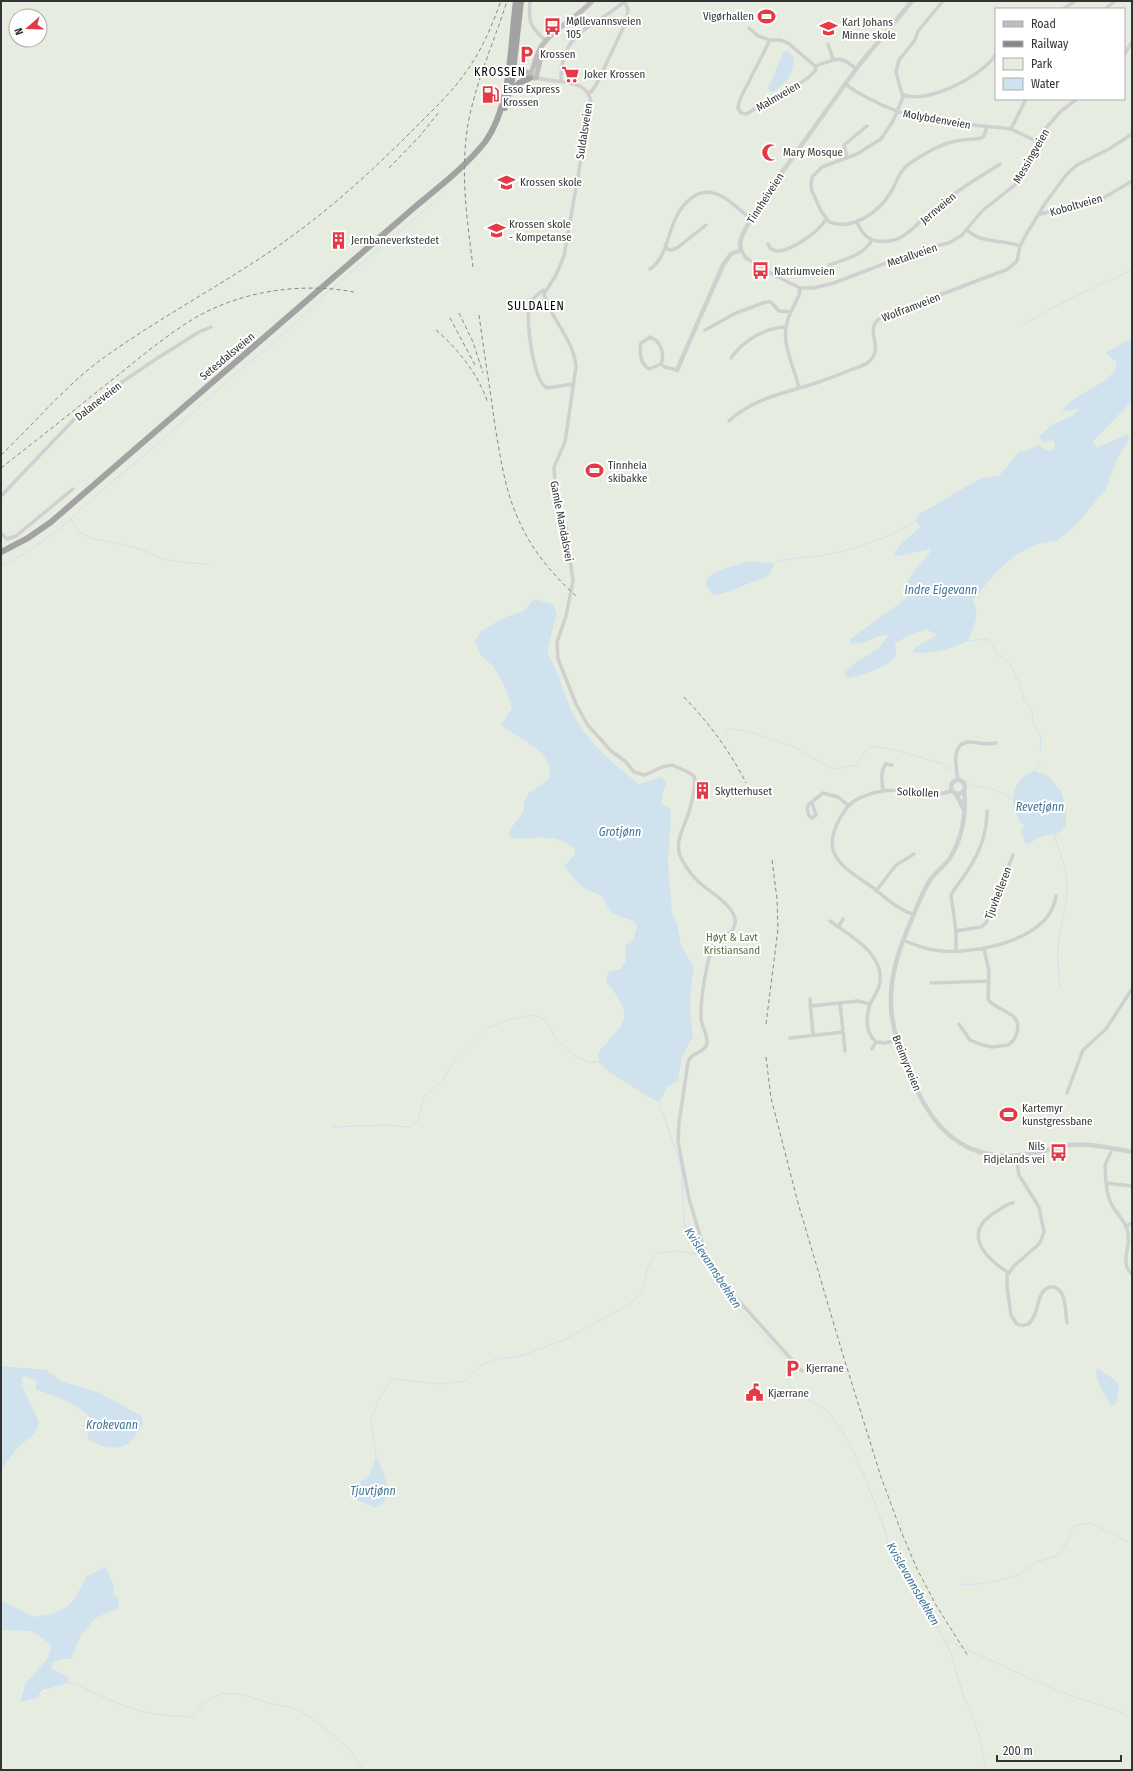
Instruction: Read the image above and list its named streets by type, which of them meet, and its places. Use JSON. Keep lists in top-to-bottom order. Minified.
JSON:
{"streets":{"highway":["Setesdalsveien"],"street":["Malmveien","Molybdenveien","Suldalsveien","Messingveien","Tinnheiveien","Koboltveien","Jernveien","Metallveien","Wolframveien","Dalaneveien","Gamle Mandalsvei","Solkollen","Tjuvhelleren","Breimyrveien"]},"crossings":[["Molybdenveien","Messingveien"],["Molybdenveien","Tinnheiveien"],["Suldalsveien","Gamle Mandalsvei"],["Messingveien","Metallveien"],["Koboltveien","Wolframveien"],["Solkollen","Breimyrveien"]],"districts":["KROSSEN","SULDALEN"],"water":["Indre Eigevann","Revetjønn","Grotjønn","Kvislevannsbekken","Krokevann","Tjuvtjønn"],"parks":["Høyt & Lavt Kristiansand"],"places":{"sports":["Vigørhallen","Tinnheia skibakke","Kartemyr kunstgressbane"],"bus stop":["Møllevannsveien 105","Natriumveien","Nils Fidjelands vei"],"school or university":["Karl Johans Minne skole","Krossen skole","Krossen skole - Kompetanse"],"parking":["Krossen","Kjerrane"],"supermarket":["Joker Krossen"],"fuel station":["Esso Express Krossen"],"mosque":["Mary Mosque"],"building":["Jernbaneverkstedet","Skytterhuset"],"public building":["Kjærrane"]},"legend":["Road","Railway","Park","Water"],"scale_bar":"200 m","north":"left"}
